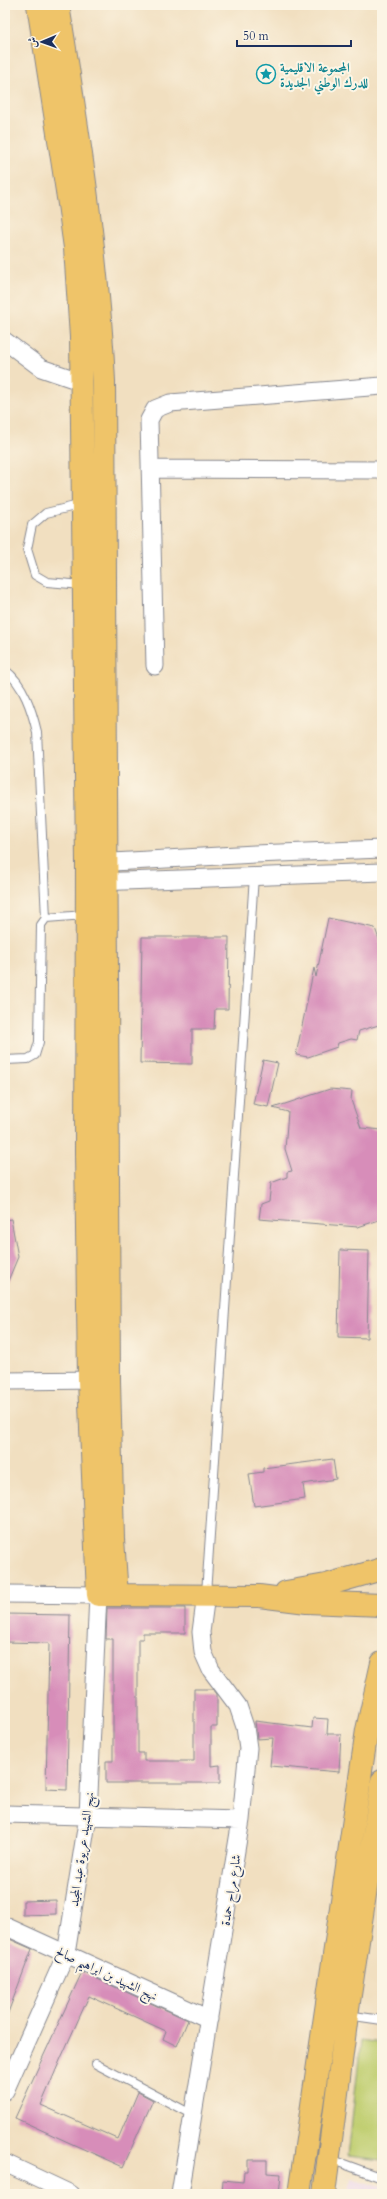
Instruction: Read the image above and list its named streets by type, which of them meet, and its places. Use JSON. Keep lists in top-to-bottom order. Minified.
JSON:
{"streets":{"street":["نهج الشهيد عريوة عبد المجيد","شارع مراح حمدة","نهج الشهيد بن ابراهيم صالح"]},"crossings":[["نهج الشهيد عريوة عبد المجيد","نهج الشهيد بن ابراهيم صالح"],["شارع مراح حمدة","نهج الشهيد بن ابراهيم صالح"]],"places":{"place":["المجموعة الاقليمية للدرك الوطني الجديدة"]},"scale_bar":"50 m","north":"left"}
